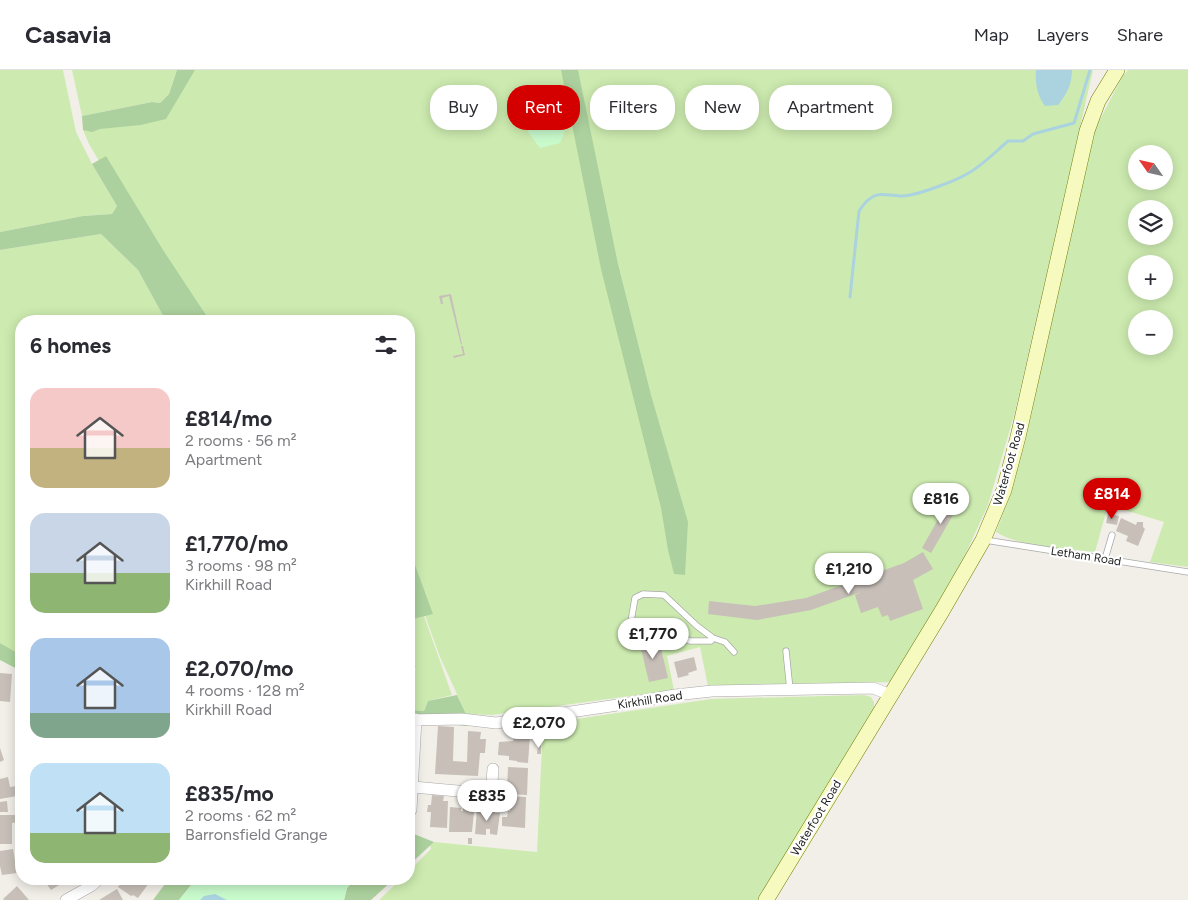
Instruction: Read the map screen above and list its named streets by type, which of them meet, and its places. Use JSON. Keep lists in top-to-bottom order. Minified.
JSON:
{"streets":{"street":["Waterfoot Road","Kirkhill Road"],"lane":["Letham Road"]},"crossings":[["Waterfoot Road","Letham Road"],["Waterfoot Road","Kirkhill Road"]],"north":"top left","page":{"header":"Casavia","nav":["Map","Layers","Share"],"chip":["Buy","Rent","Filters","New","Apartment"],"map_buttons":["+","−"],"heading":"6 homes","list":[{"name":"£814/mo","note":"2 rooms · 56 m² · Apartment"},{"name":"£1,770/mo","note":"3 rooms · 98 m² · Kirkhill Road"},{"name":"£2,070/mo","note":"4 rooms · 128 m² · Kirkhill Road"},{"name":"£835/mo","note":"2 rooms · 62 m² · Barronsfield Grange"}],"price":["£814","£816","£1,210","£1,770","£2,070","£835"]}}
